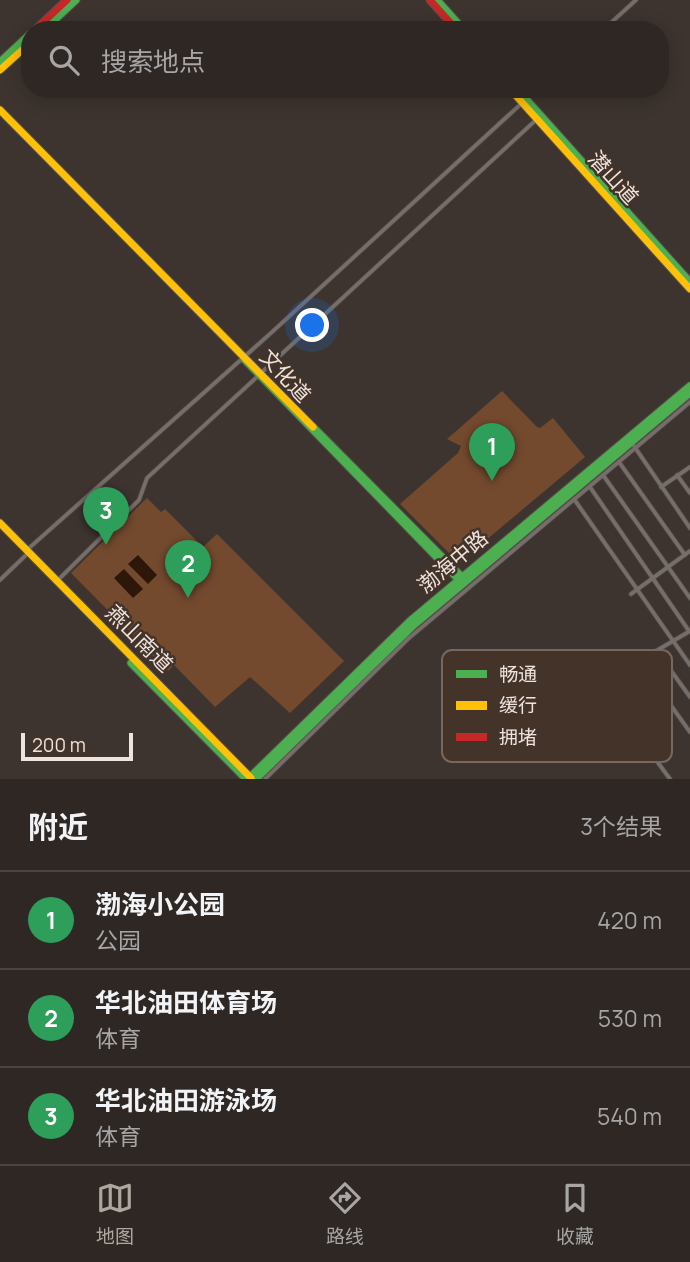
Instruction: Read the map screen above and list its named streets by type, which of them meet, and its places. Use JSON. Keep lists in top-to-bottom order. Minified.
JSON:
{"streets":{"main road":["潜山道","文化道","渤海中路","燕山南道"]},"crossings":[["文化道","渤海中路"],["渤海中路","燕山南道"]],"legend":["畅通","缓行","拥堵"],"scale_bar":"200 m","page":{"search":"搜索地点","pins":["1","3","2"],"scale":"200 m","heading":["附近","3个结果"],"list":[{"mark":"1","name":"渤海小公园","note":"公园","value":"420 m"},{"mark":"2","name":"华北油田体育场","note":"体育","value":"530 m"},{"mark":"3","name":"华北油田游泳场","note":"体育","value":"540 m"}],"nav":["地图","路线","收藏"]}}
